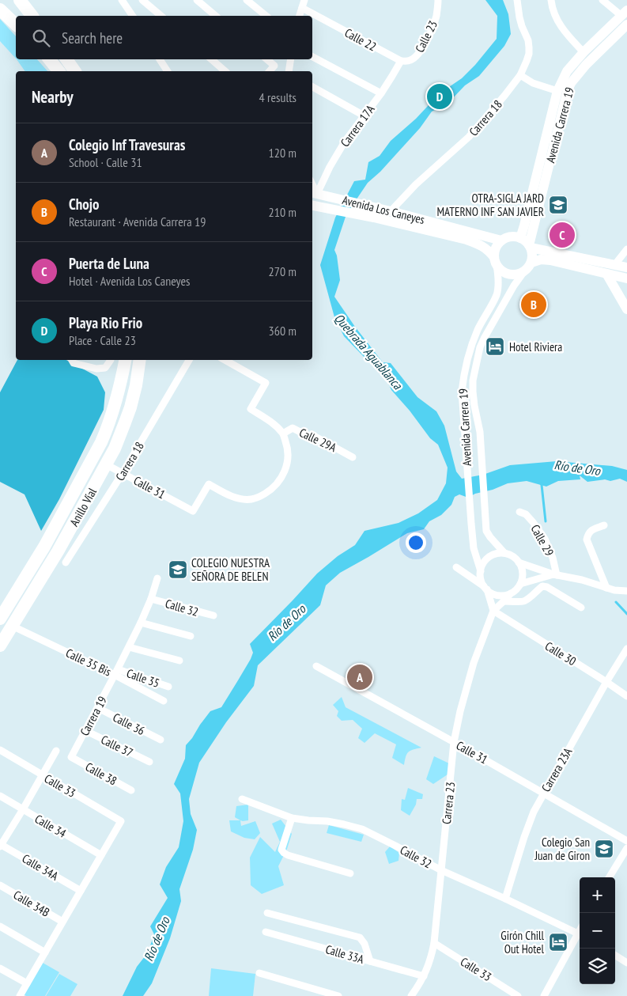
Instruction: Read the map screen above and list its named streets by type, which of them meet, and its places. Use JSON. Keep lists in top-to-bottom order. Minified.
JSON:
{"streets":{"highway":["Anillo Víal"],"main road":["Avenida Carrera 19","Avenida Los Caneyes"],"street":["Calle 23","Calle 22","Carrera 18","Carrera 17A","Calle 29A","Calle 31","Calle 29","Calle 32","Calle 30","Calle 35 Bis","Calle 35","Carrera 19","Calle 36","Calle 37","Carrera 23A","Calle 38","Calle 33","Carrera 23","Calle 34","Calle 34A","Calle 34B","Calle 33A"]},"crossings":[["Calle 23","Calle 22"],["Calle 23","Carrera 17A"],["Calle 22","Carrera 17A"],["Carrera 18","Avenida Los Caneyes"],["Carrera 18","Calle 31"],["Avenida Carrera 19","Avenida Los Caneyes"],["Avenida Carrera 19","Carrera 23"],["Carrera 17A","Avenida Los Caneyes"],["Calle 29A","Calle 31"],["Calle 31","Anillo Víal"],["Calle 31","Carrera 23A"],["Calle 31","Carrera 23"],["Anillo Víal","Calle 35 Bis"],["Calle 32","Carrera 19"],["Calle 32","Carrera 23A"],["Calle 32","Carrera 23"],["Calle 30","Carrera 23A"],["Calle 30","Carrera 23"],["Calle 35 Bis","Calle 35"],["Calle 35 Bis","Carrera 19"],["Calle 35","Carrera 19"],["Carrera 19","Calle 36"],["Carrera 19","Calle 37"],["Carrera 19","Calle 38"],["Calle 33","Carrera 23"],["Calle 33","Calle 34"],["Carrera 23","Calle 33A"]],"water":["Quebrada Aguablanca","Río de Oro"],"places":{"school or university":["OTRA-SIGLA JARD MATERNO INF SAN JAVIER","COLEGIO NUESTRA SEÑORA DE BELEN","Colegio San Juan de Giron"],"hotel":["Hotel Riviera","Girón Chill Out Hotel"]},"page":{"search":"Search here","heading":["Nearby","4 results"],"pins":["D","C","B","A"],"list":[{"mark":"A","name":"Colegio Inf Travesuras","note":"School · Calle 31","value":"120 m"},{"mark":"B","name":"Chojo","note":"Restaurant · Avenida Carrera 19","value":"210 m"},{"mark":"C","name":"Puerta de Luna","note":"Hotel · Avenida Los Caneyes","value":"270 m"},{"mark":"D","name":"Playa Rio Frio","note":"Place · Calle 23","value":"360 m"}],"map_buttons":["+","−"]}}
